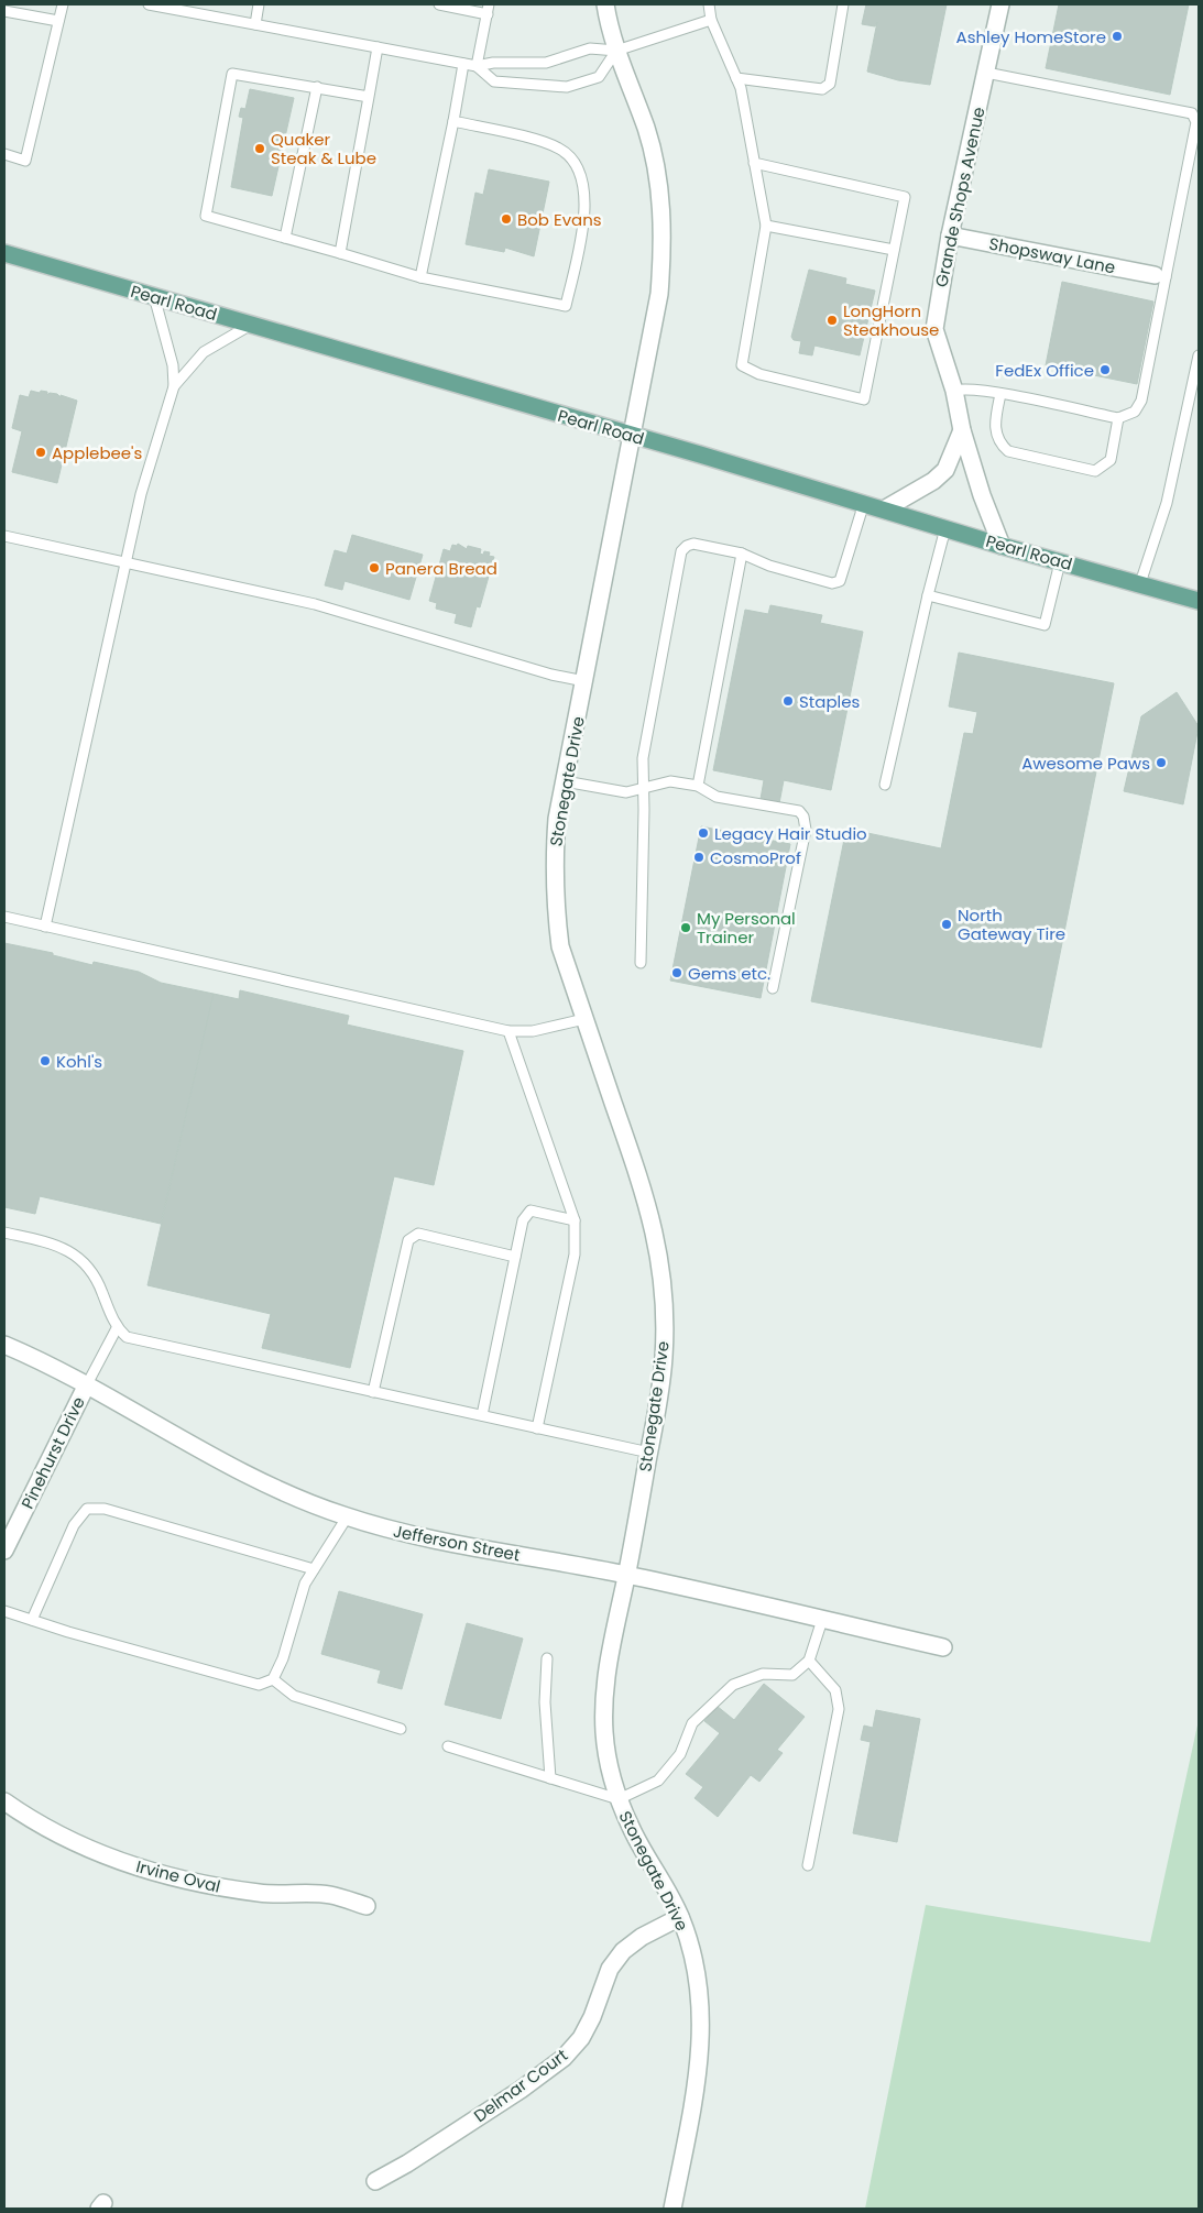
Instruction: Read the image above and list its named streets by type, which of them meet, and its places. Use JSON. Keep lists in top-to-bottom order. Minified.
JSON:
{"streets":{"main road":["Pearl Road"],"street":["Grande Shops Avenue","Shopsway Lane","Stonegate Drive","Pinehurst Drive","Jefferson Street","Irvine Oval","Delmar Court"]},"crossings":[["Grande Shops Avenue","Shopsway Lane"],["Grande Shops Avenue","Pearl Road"],["Pearl Road","Stonegate Drive"],["Stonegate Drive","Jefferson Street"],["Stonegate Drive","Delmar Court"],["Pinehurst Drive","Jefferson Street"]],"places":["Ashley HomeStore","Quaker Steak & Lube","Bob Evans","LongHorn Steakhouse","FedEx Office","Applebee's","Panera Bread","Staples","Awesome Paws","Legacy Hair Studio","CosmoProf","North Gateway Tire","My Personal Trainer","Gems etc.","Kohl's"]}
